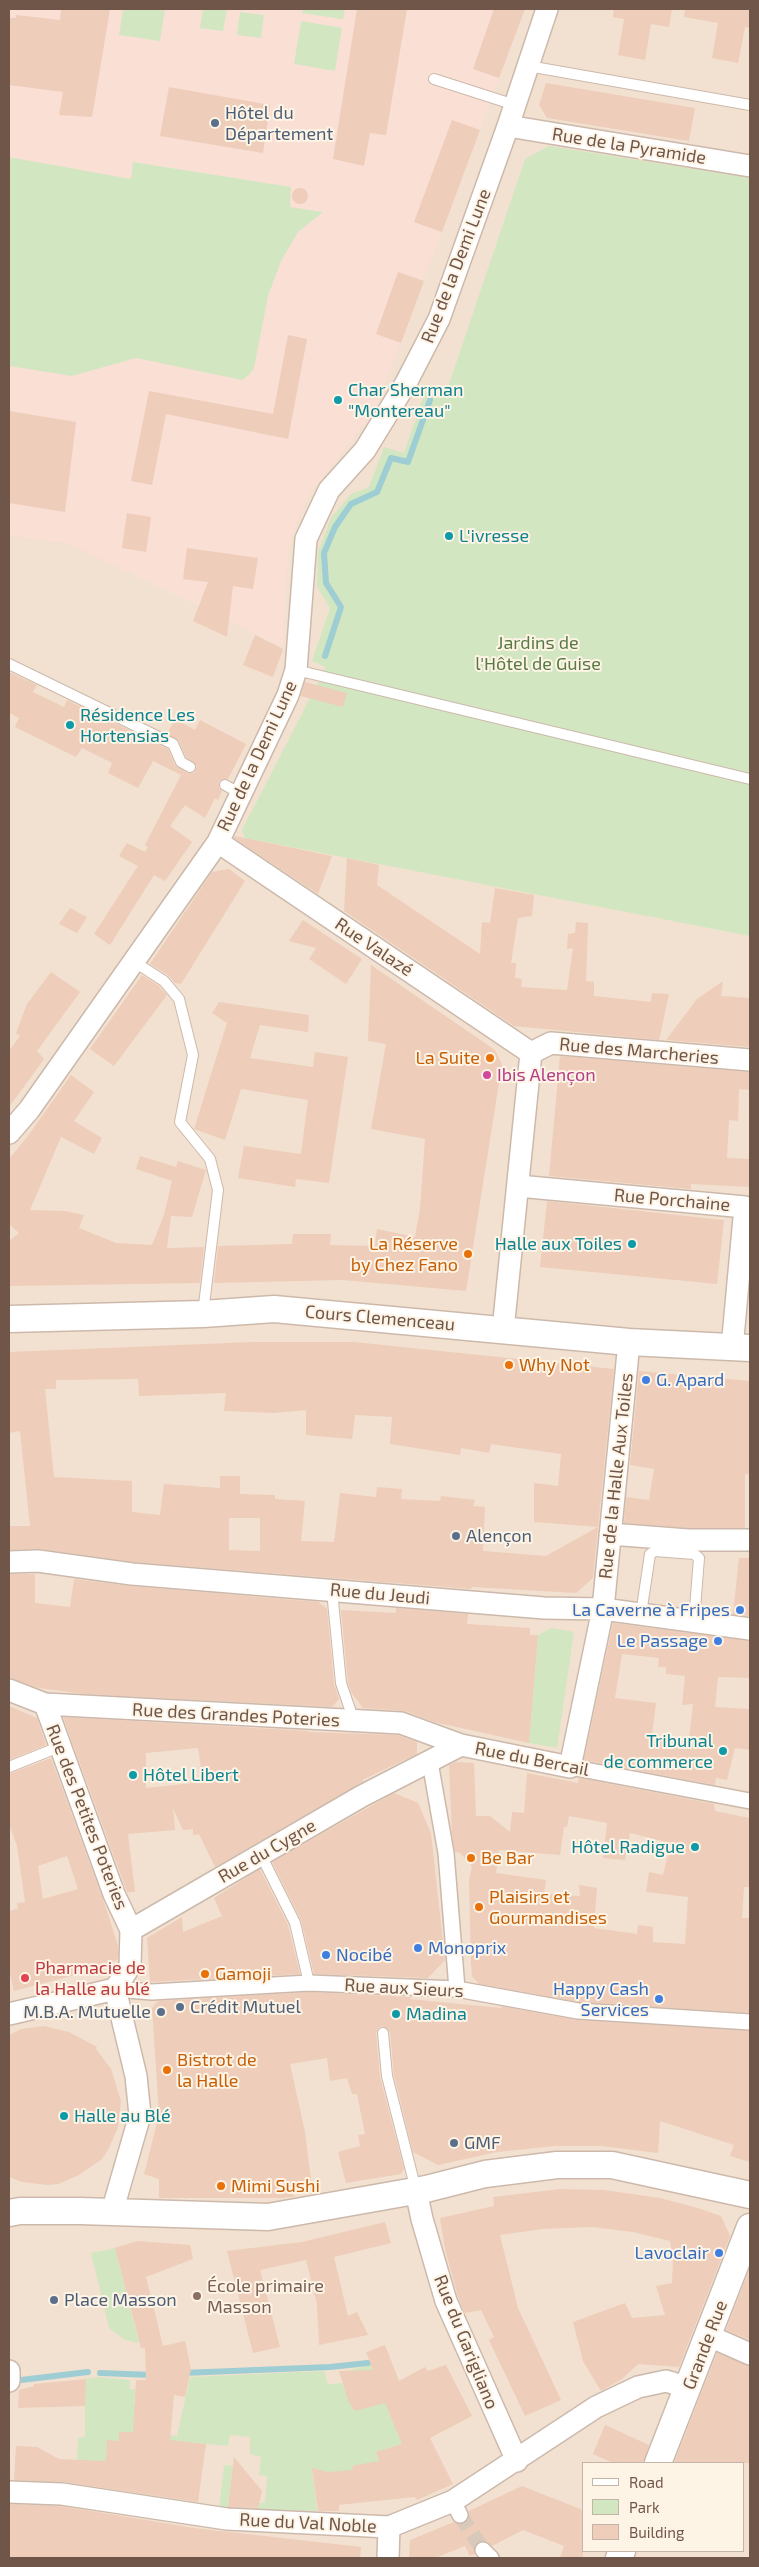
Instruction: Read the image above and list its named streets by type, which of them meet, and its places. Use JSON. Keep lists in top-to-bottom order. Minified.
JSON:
{"streets":{"street":["Rue de la Pyramide","Rue de la Demi Lune","Rue Valazé","Rue des Marcheries","Rue Porchaine","Cours Clemenceau","Rue de la Halle Aux Toiles","Rue du Jeudi","Rue des Grandes Poteries","Rue du Bercail","Rue des Petites Poteries","Rue du Cygne","Rue aux Sieurs","Rue du Garigliano","Grande Rue","Rue du Val Noble"]},"crossings":[["Rue de la Pyramide","Rue de la Demi Lune"],["Rue de la Demi Lune","Rue Valazé"],["Rue Valazé","Rue des Marcheries"],["Rue Porchaine","Cours Clemenceau"],["Cours Clemenceau","Rue de la Halle Aux Toiles"],["Rue de la Halle Aux Toiles","Rue du Jeudi"],["Rue de la Halle Aux Toiles","Rue du Bercail"],["Rue des Grandes Poteries","Rue du Bercail"],["Rue des Grandes Poteries","Rue des Petites Poteries"],["Rue des Grandes Poteries","Rue du Cygne"],["Rue du Bercail","Rue du Cygne"],["Rue des Petites Poteries","Rue du Cygne"],["Rue du Garigliano","Rue du Val Noble"],["Grande Rue","Rue du Val Noble"]],"parks":["Jardins de l'Hôtel de Guise"],"places":["Hôtel du Département","Char Sherman \"Montereau\"","L'ivresse","Résidence Les Hortensias","La Suite","Ibis Alençon","Halle aux Toiles","La Réserve by Chez Fano","Why Not","G. Apard","Alençon","La Caverne à Fripes","Le Passage","Tribunal de commerce","Hôtel Libert","Hôtel Radigue","Be Bar","Plaisirs et Gourmandises","Monoprix","Nocibé","Gamoji","Pharmacie de la Halle au blé","Happy Cash Services","Crédit Mutuel","M.B.A. Mutuelle","Madina","Bistrot de la Halle","Halle au Blé","GMF","Mimi Sushi","Lavoclair","École primaire Masson","Place Masson"],"legend":["Road","Park","Building"]}
